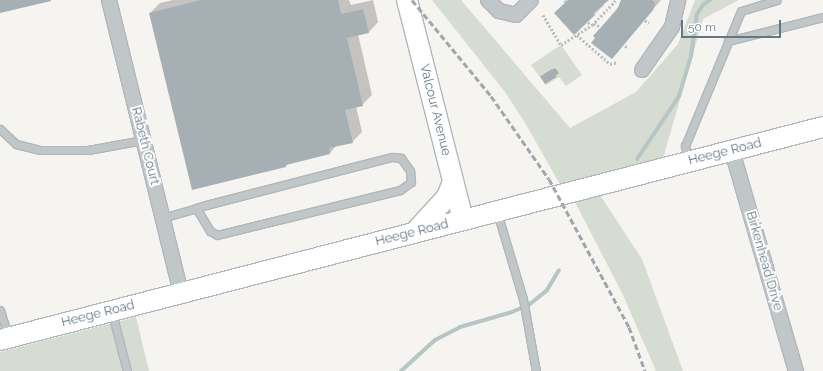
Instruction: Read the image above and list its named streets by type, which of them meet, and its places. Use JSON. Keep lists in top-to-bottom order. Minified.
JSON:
{"streets":{"street":["Valcour Avenue","Rabeth Court","Heege Road","Birkenhead Drive"]},"crossings":[["Valcour Avenue","Heege Road"],["Rabeth Court","Heege Road"],["Heege Road","Birkenhead Drive"]],"scale_bar":"50 m"}
